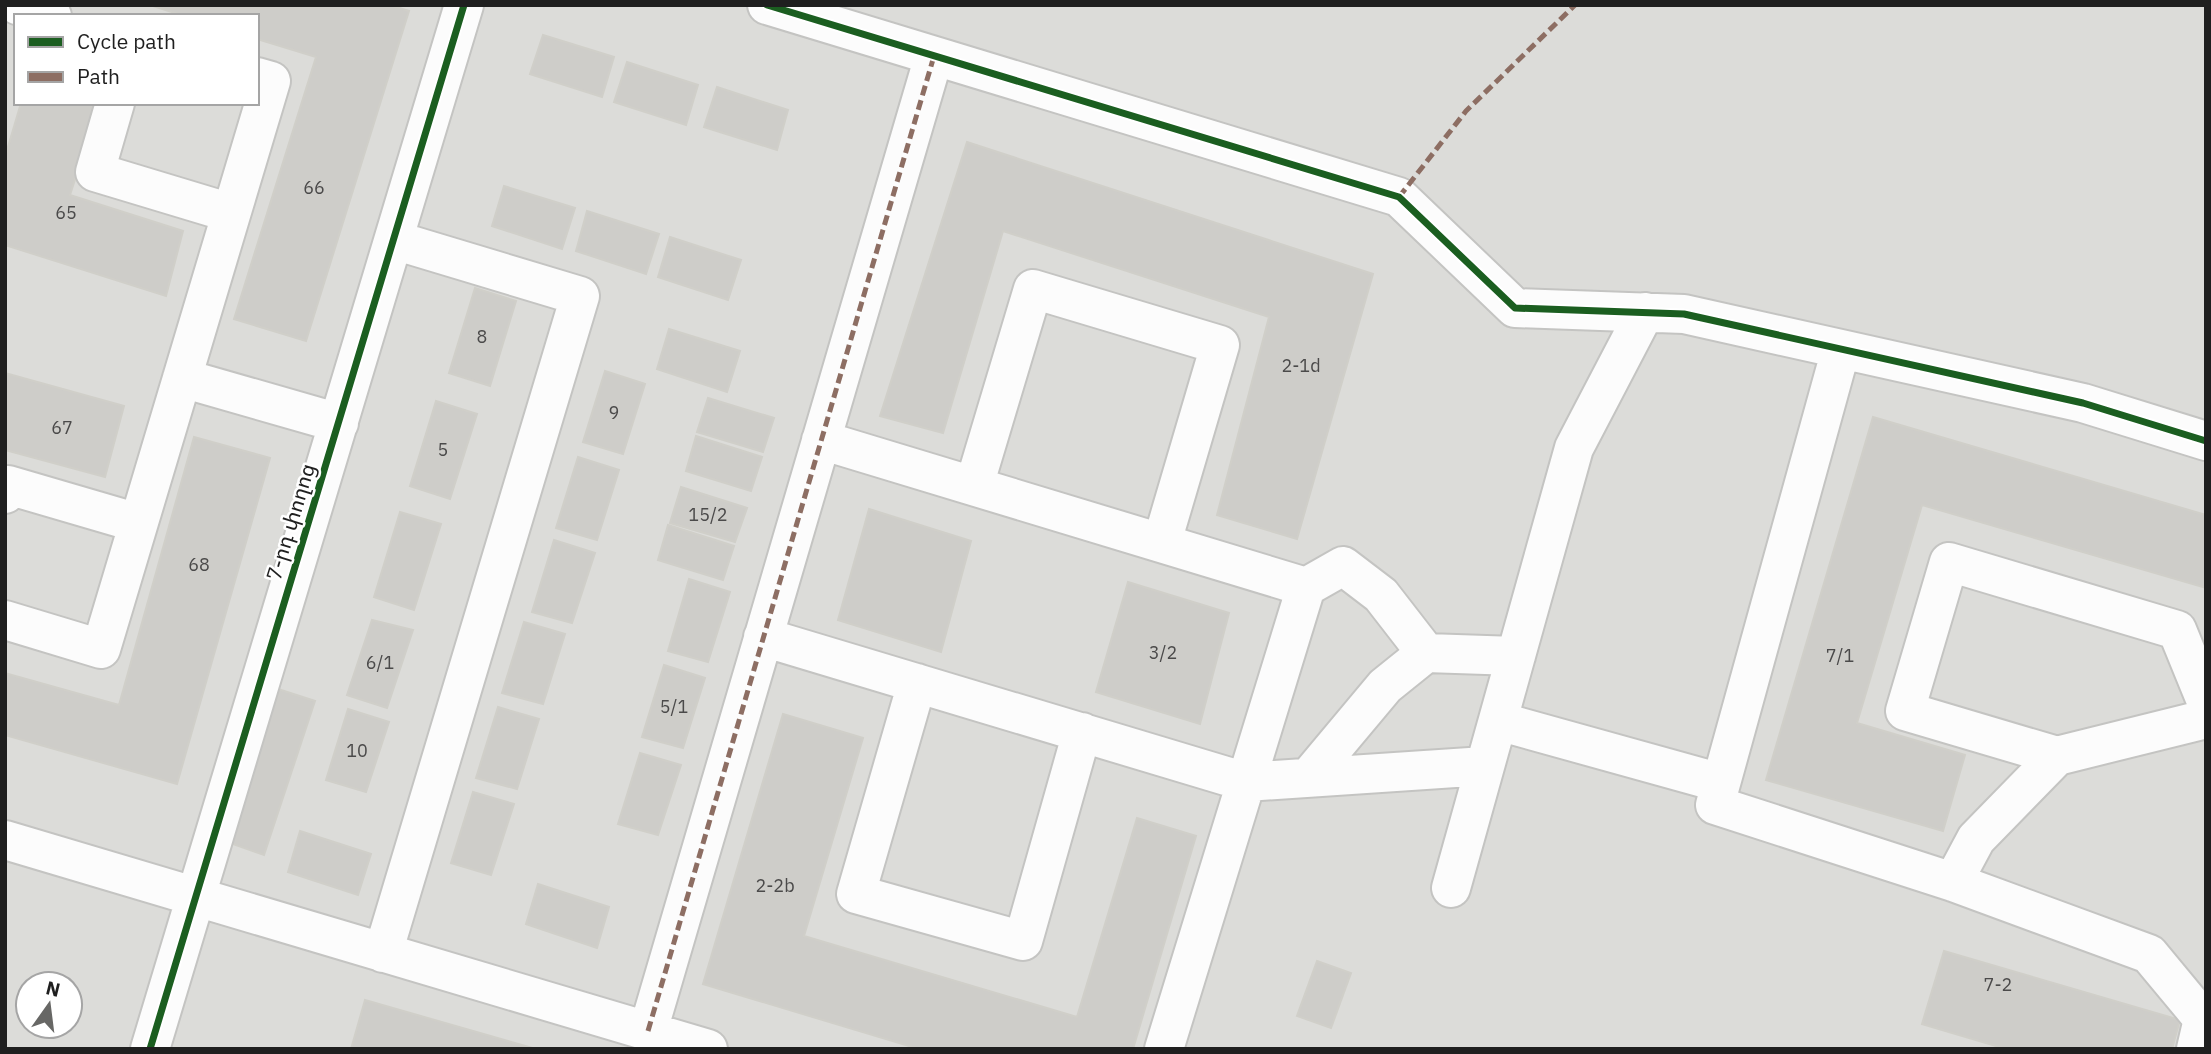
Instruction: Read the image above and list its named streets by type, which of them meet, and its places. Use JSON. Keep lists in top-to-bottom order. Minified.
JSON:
{"streets":{"street":["7-րդ փողոց"]},"house_numbers":["66","65","8","2-1d","9","67","5","15/2","68","3/2","7/1","6/1","5/1","10","2-2b","7-2"],"legend":["Cycle path","Path"],"north":"top"}
